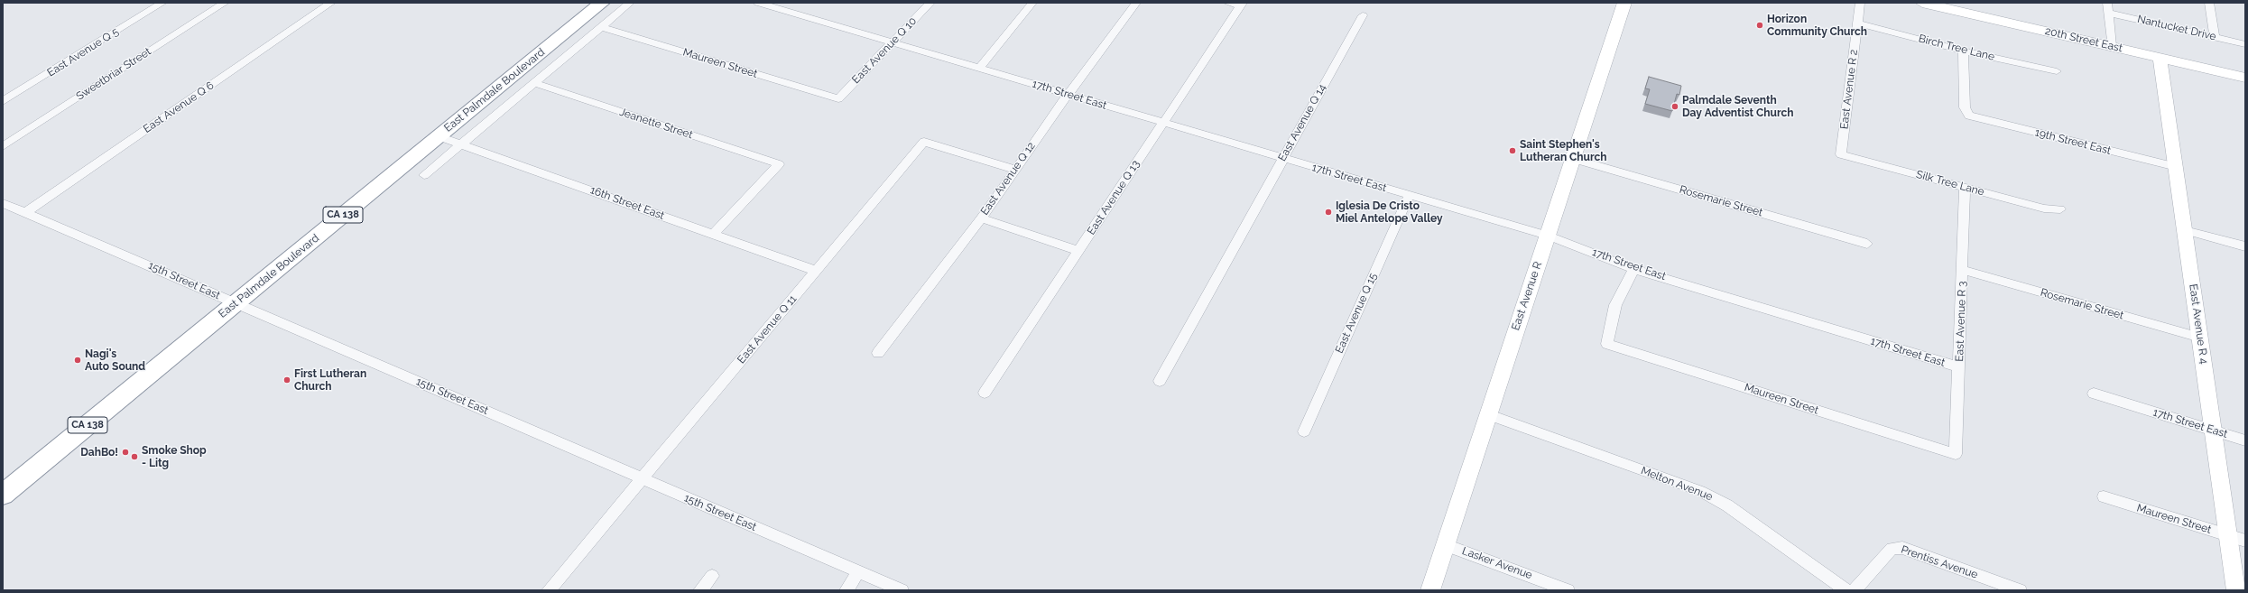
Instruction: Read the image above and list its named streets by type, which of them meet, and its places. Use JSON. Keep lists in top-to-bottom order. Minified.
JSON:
{"streets":{"highway":["East Palmdale Boulevard","CA 138"],"street":["Nantucket Drive","20th Street East","Birch Tree Lane","East Avenue Q 10","East Avenue Q 5","Maureen Street","Sweetbriar Street","East Avenue R 2","17th Street East","East Avenue Q 6","East Avenue Q 14","Jeanette Street","19th Street East","East Avenue Q 12","Silk Tree Lane","East Avenue Q 13","Rosemarie Street","16th Street East","15th Street East","East Avenue R","East Avenue Q 15","East Avenue R 3","East Avenue R 4","East Avenue Q 11","Melton Avenue","Prentiss Avenue","Lasker Avenue"]},"crossings":[["20th Street East","East Avenue R 4"],["Birch Tree Lane","East Avenue R 2"],["Birch Tree Lane","19th Street East"],["East Avenue Q 10","Maureen Street"],["East Avenue Q 10","17th Street East"],["Maureen Street","East Palmdale Boulevard"],["Maureen Street","17th Street East"],["Maureen Street","East Avenue R 3"],["Maureen Street","East Avenue R 4"],["East Avenue R 2","Silk Tree Lane"],["East Palmdale Boulevard","Jeanette Street"],["East Palmdale Boulevard","16th Street East"],["East Palmdale Boulevard","15th Street East"],["17th Street East","East Avenue Q 14"],["17th Street East","East Avenue Q 12"],["17th Street East","East Avenue Q 13"],["17th Street East","East Avenue R"],["17th Street East","East Avenue Q 15"],["17th Street East","East Avenue R 3"],["17th Street East","East Avenue R 4"],["East Avenue Q 6","15th Street East"],["Jeanette Street","16th Street East"],["19th Street East","East Avenue R 4"],["East Avenue Q 12","East Avenue Q 11"],["Silk Tree Lane","East Avenue R 3"],["Rosemarie Street","East Avenue R"],["Rosemarie Street","East Avenue R 3"],["Rosemarie Street","East Avenue R 4"],["16th Street East","East Avenue Q 11"],["15th Street East","East Avenue Q 11"],["East Avenue R","Melton Avenue"],["East Avenue R","Lasker Avenue"]],"places":["Horizon Community Church","Palmdale Seventh Day Adventist Church","Saint Stephen's Lutheran Church","Iglesia De Cristo Miel Antelope Valley","Nagi's Auto Sound","First Lutheran Church","DahBo!","Smoke Shop - Litg"]}
